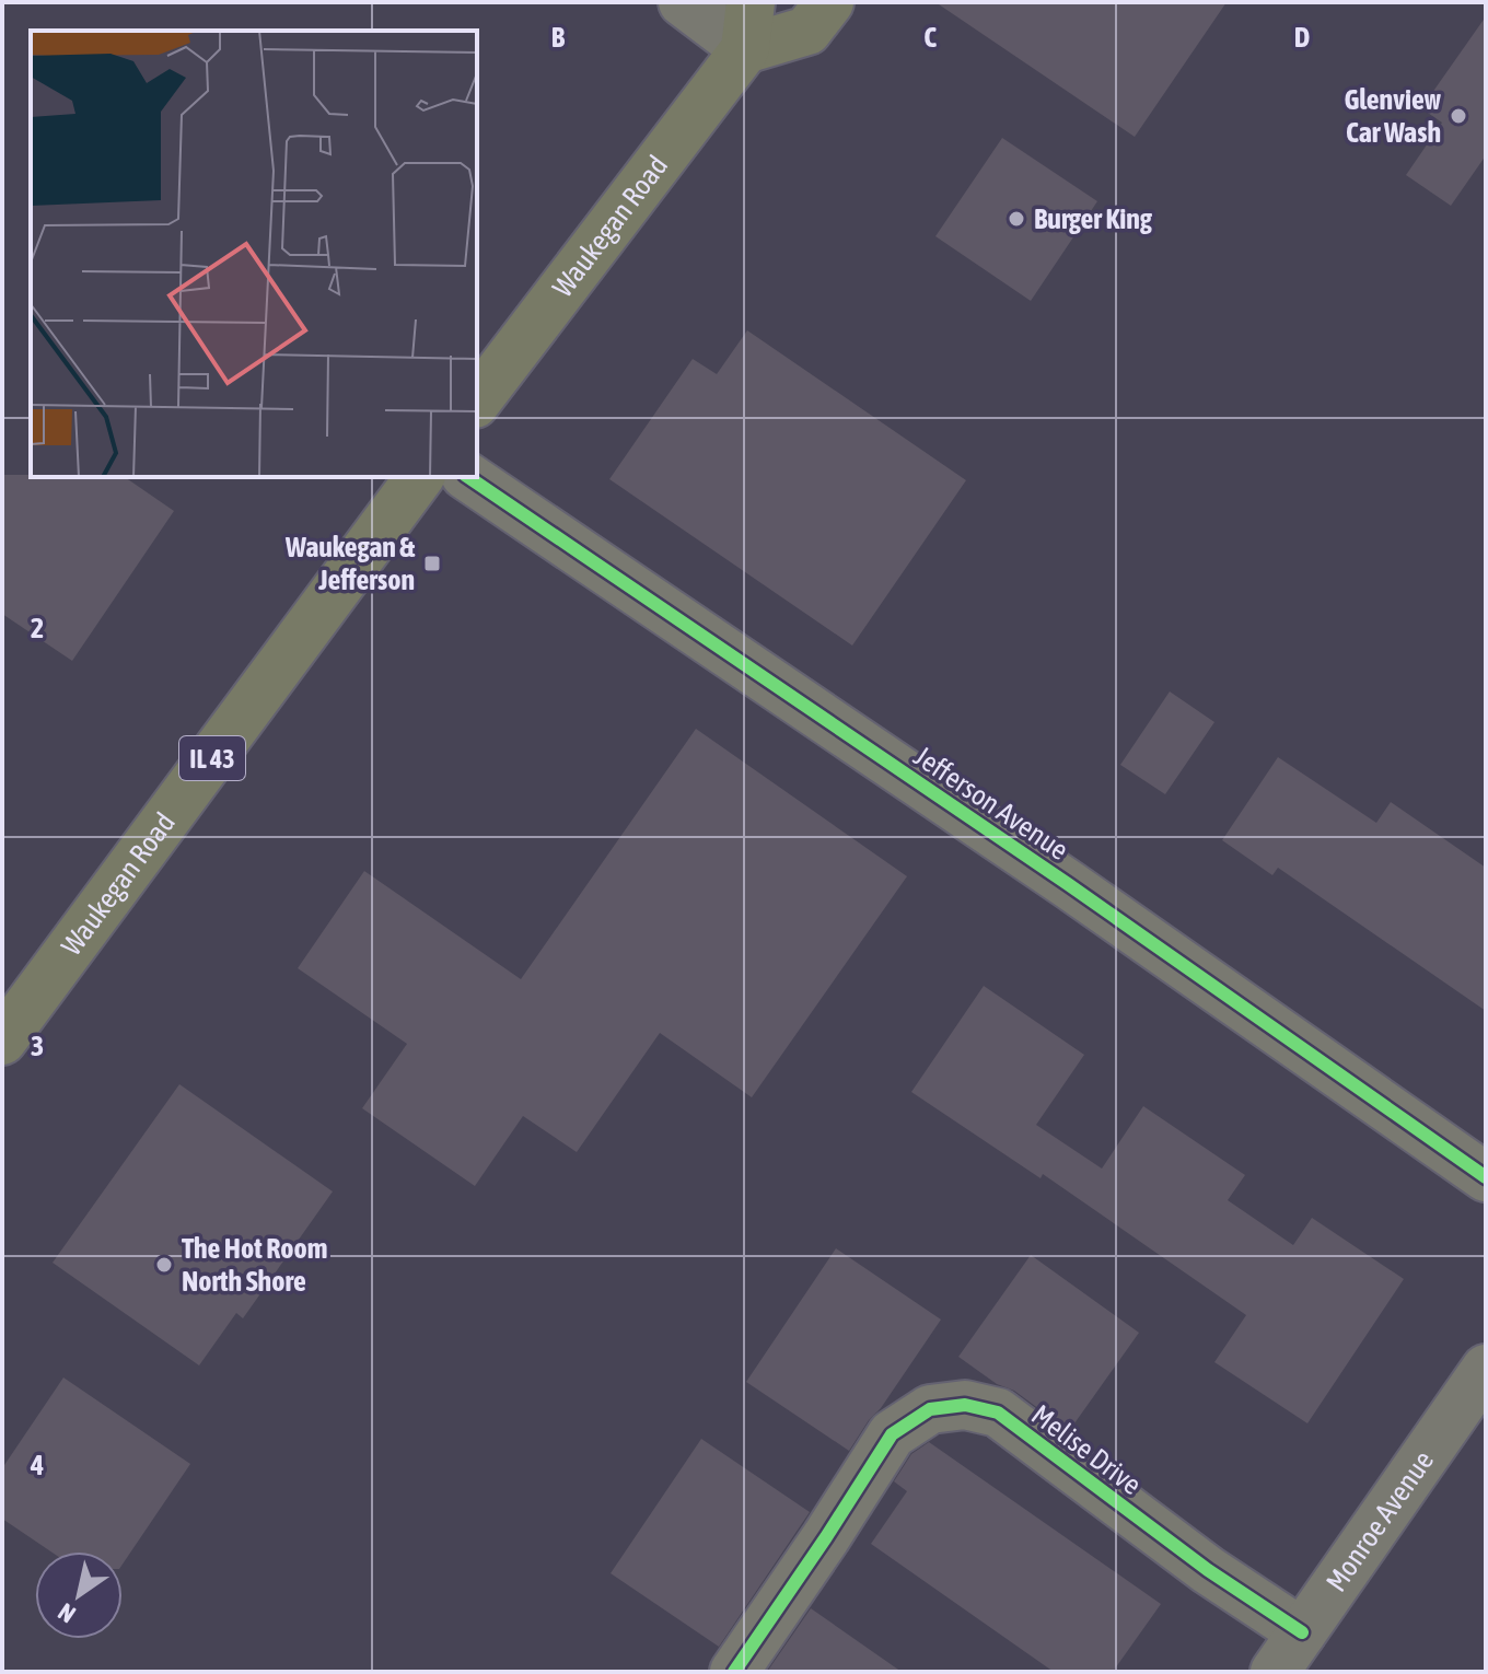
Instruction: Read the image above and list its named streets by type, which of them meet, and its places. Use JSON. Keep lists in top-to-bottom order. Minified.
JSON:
{"streets":{"main road":["Waukegan Road","IL 43"],"street":["Jefferson Avenue","Melise Drive","Monroe Avenue"]},"crossings":[["Melise Drive","Monroe Avenue"]],"places":{"other":["Glenview Car Wash","Burger King","The Hot Room North Shore"],"transit":["Waukegan & Jefferson"]},"north":"bottom left","grid":{"columns":["B","C","D"],"rows":["2","3","4"]}}
